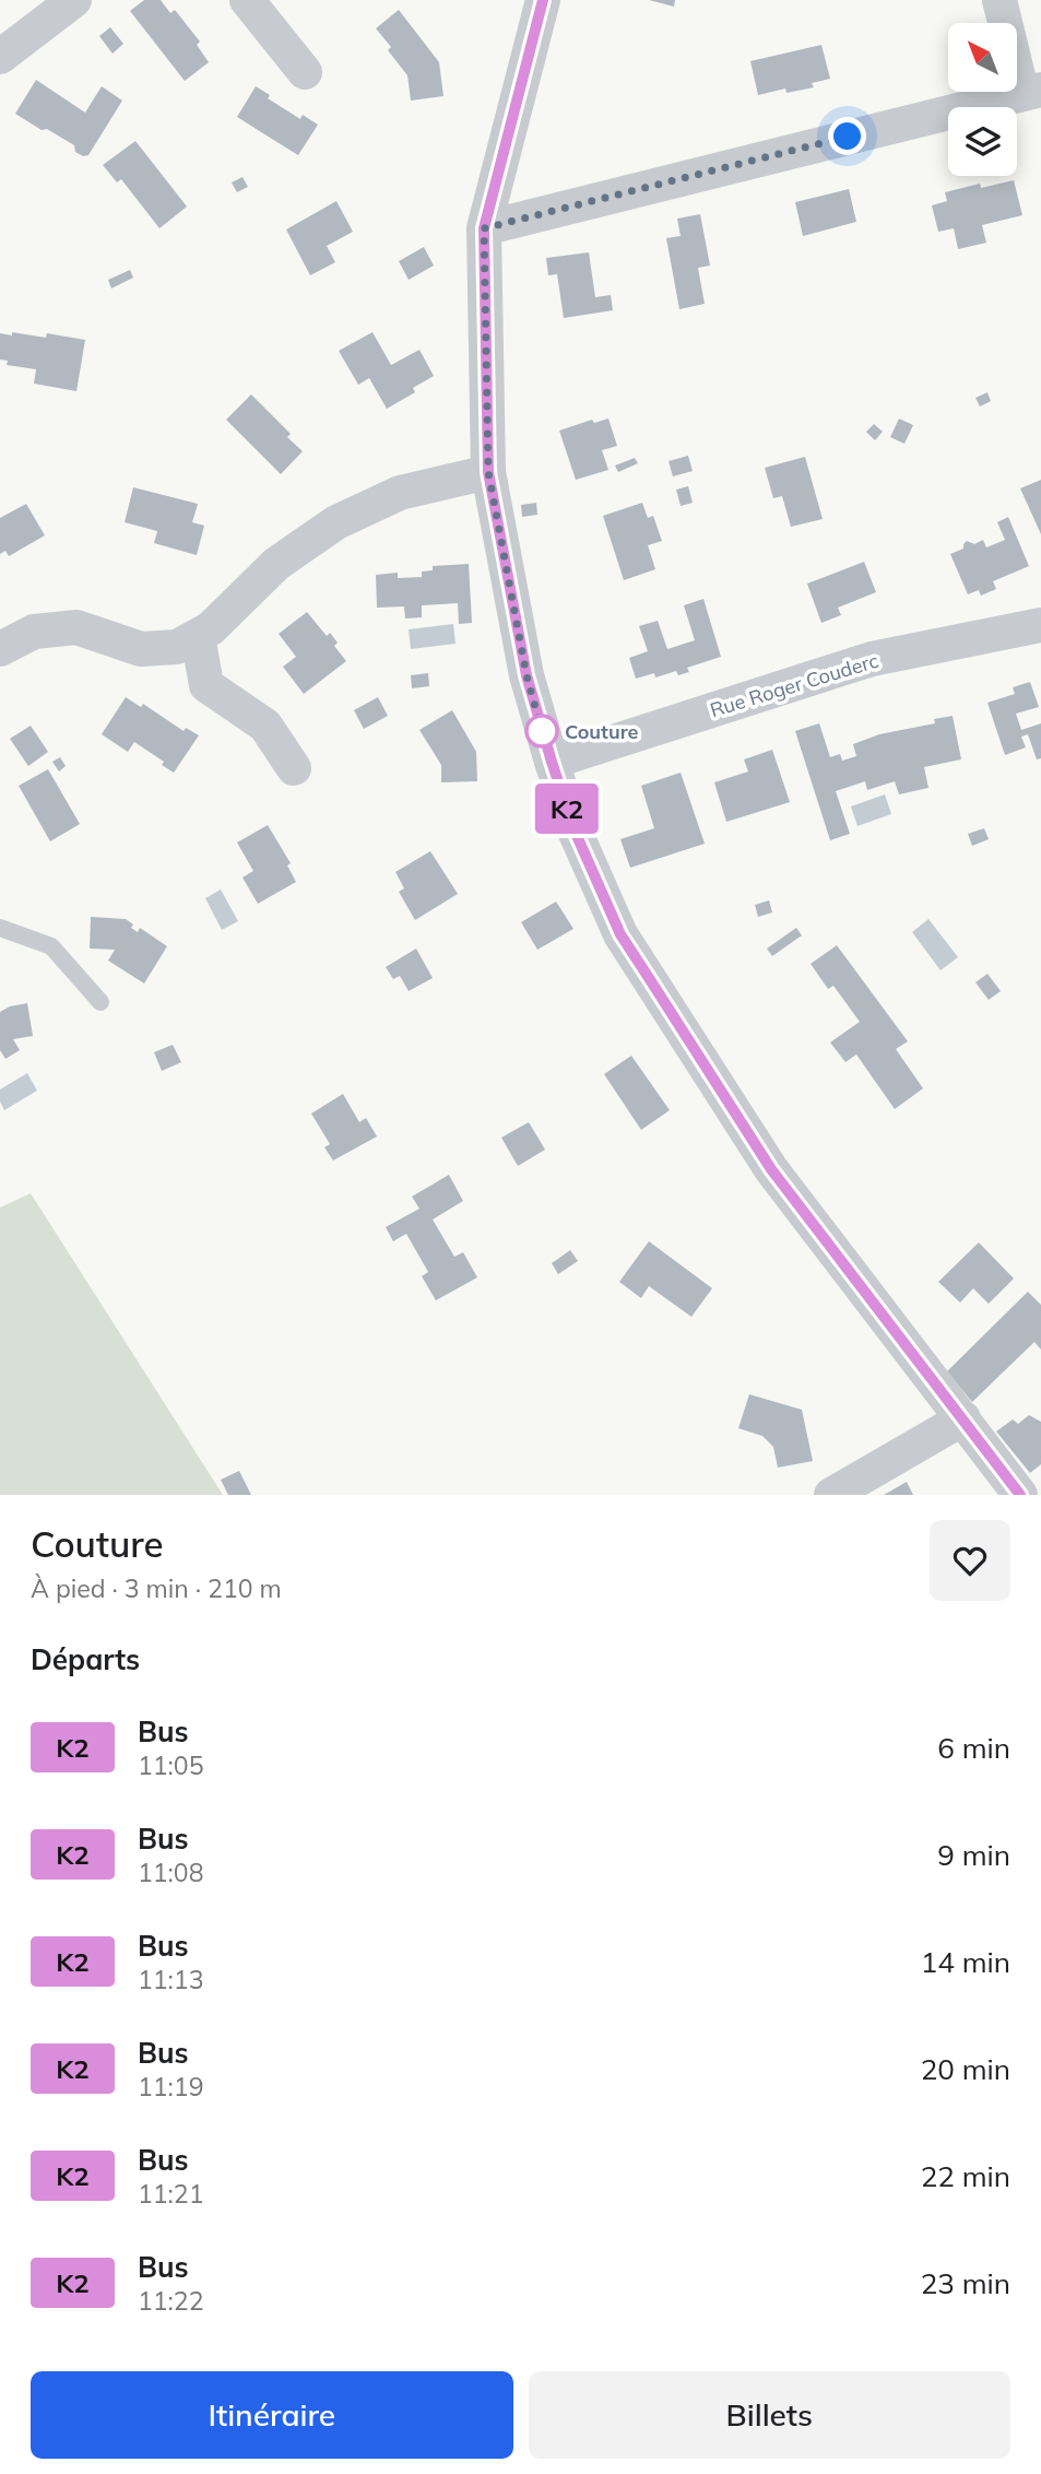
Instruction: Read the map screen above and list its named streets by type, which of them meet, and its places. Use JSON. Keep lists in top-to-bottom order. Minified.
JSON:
{"streets":{"street":["Rue Roger Couderc"]},"places":["Couture"],"lines":["bus line K2"],"north":"top left","page":{"on_map":"K2","heading":[["Couture","À pied · 3 min · 210 m"],"Départs"],"list":[{"mark":"K2","name":"Bus","note":"11:05","value":"6 min"},{"mark":"K2","name":"Bus","note":"11:08","value":"9 min"},{"mark":"K2","name":"Bus","note":"11:13","value":"14 min"},{"mark":"K2","name":"Bus","note":"11:19","value":"20 min"},{"mark":"K2","name":"Bus","note":"11:21","value":"22 min"},{"mark":"K2","name":"Bus","note":"11:22","value":"23 min"}],"buttons":["Itinéraire","Billets"]}}
